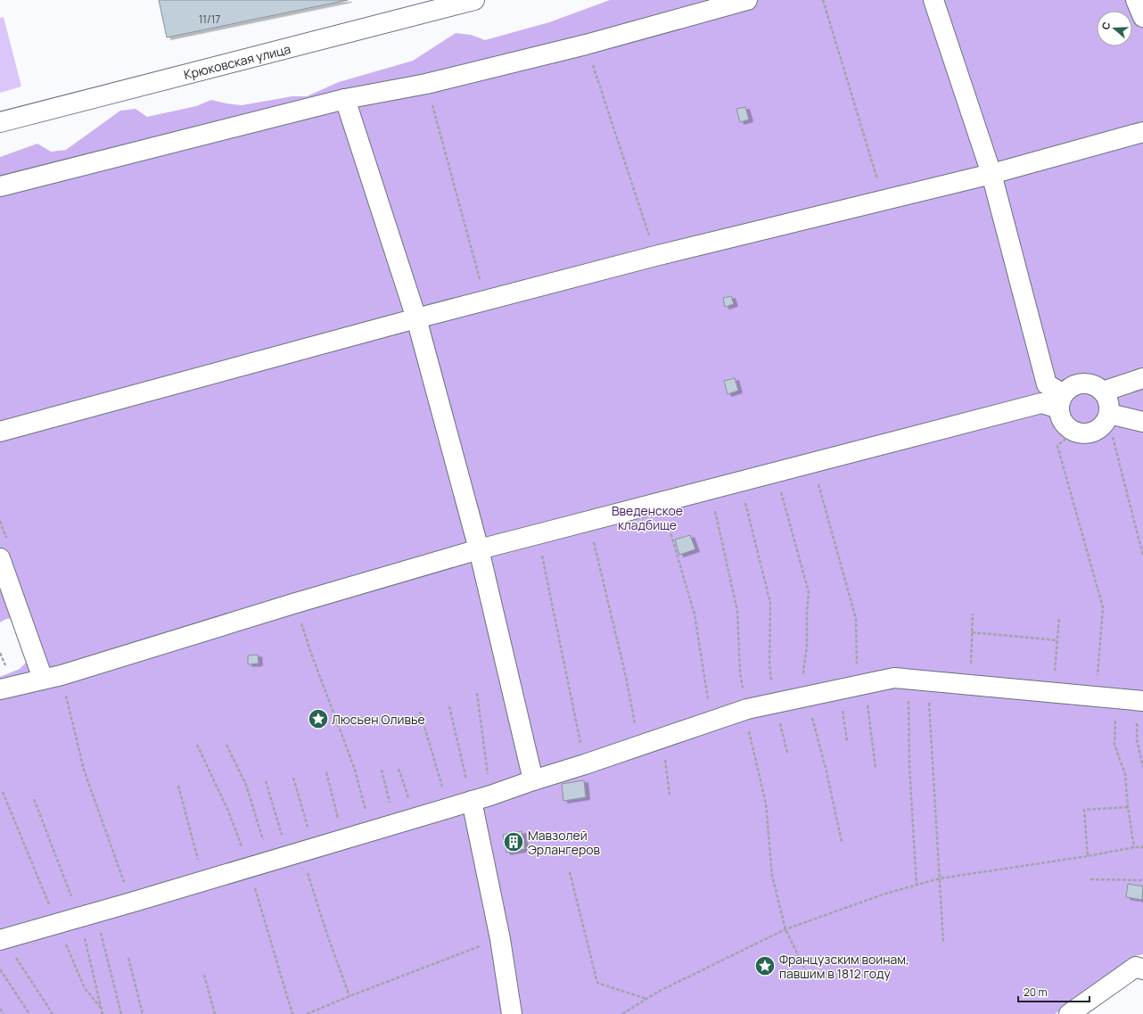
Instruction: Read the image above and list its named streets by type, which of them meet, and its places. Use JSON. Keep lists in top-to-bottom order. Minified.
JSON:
{"streets":{"street":["Крюковская улица"]},"parks":["Введенское кладбище"],"places":{"place":["Люсьен Оливье","Французским воинам, павшим в 1812 году"],"building":["Мавзолей Эрлангеров"]},"house_numbers":["11/17"],"scale_bar":"20 m","north":"left"}
